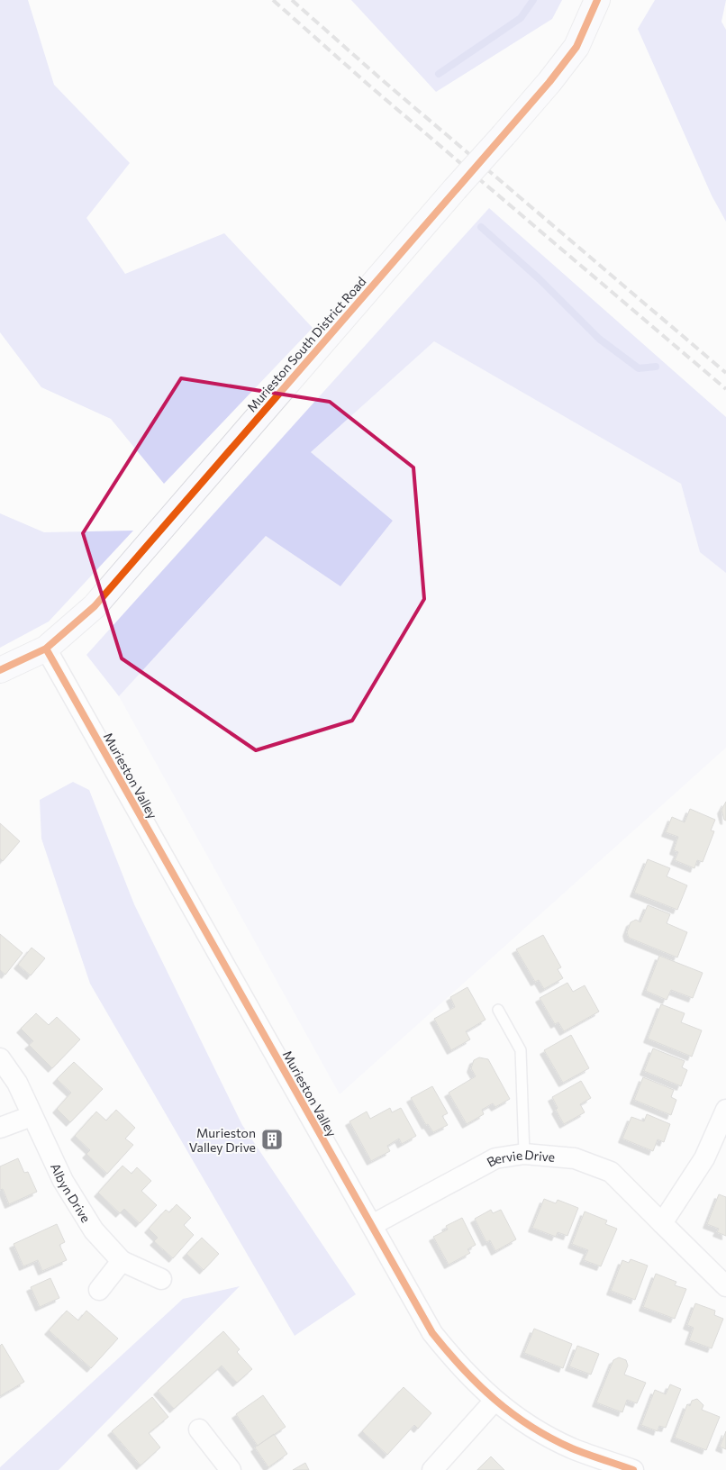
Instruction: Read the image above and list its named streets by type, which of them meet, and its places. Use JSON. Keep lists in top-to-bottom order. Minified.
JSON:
{"streets":{"street":["Murieston South District Road","Murieston Valley","Bervie Drive","Albyn Drive"]},"crossings":[["Murieston South District Road","Murieston Valley"],["Murieston Valley","Bervie Drive"]],"places":{"building":["Murieston Valley Drive"]}}
